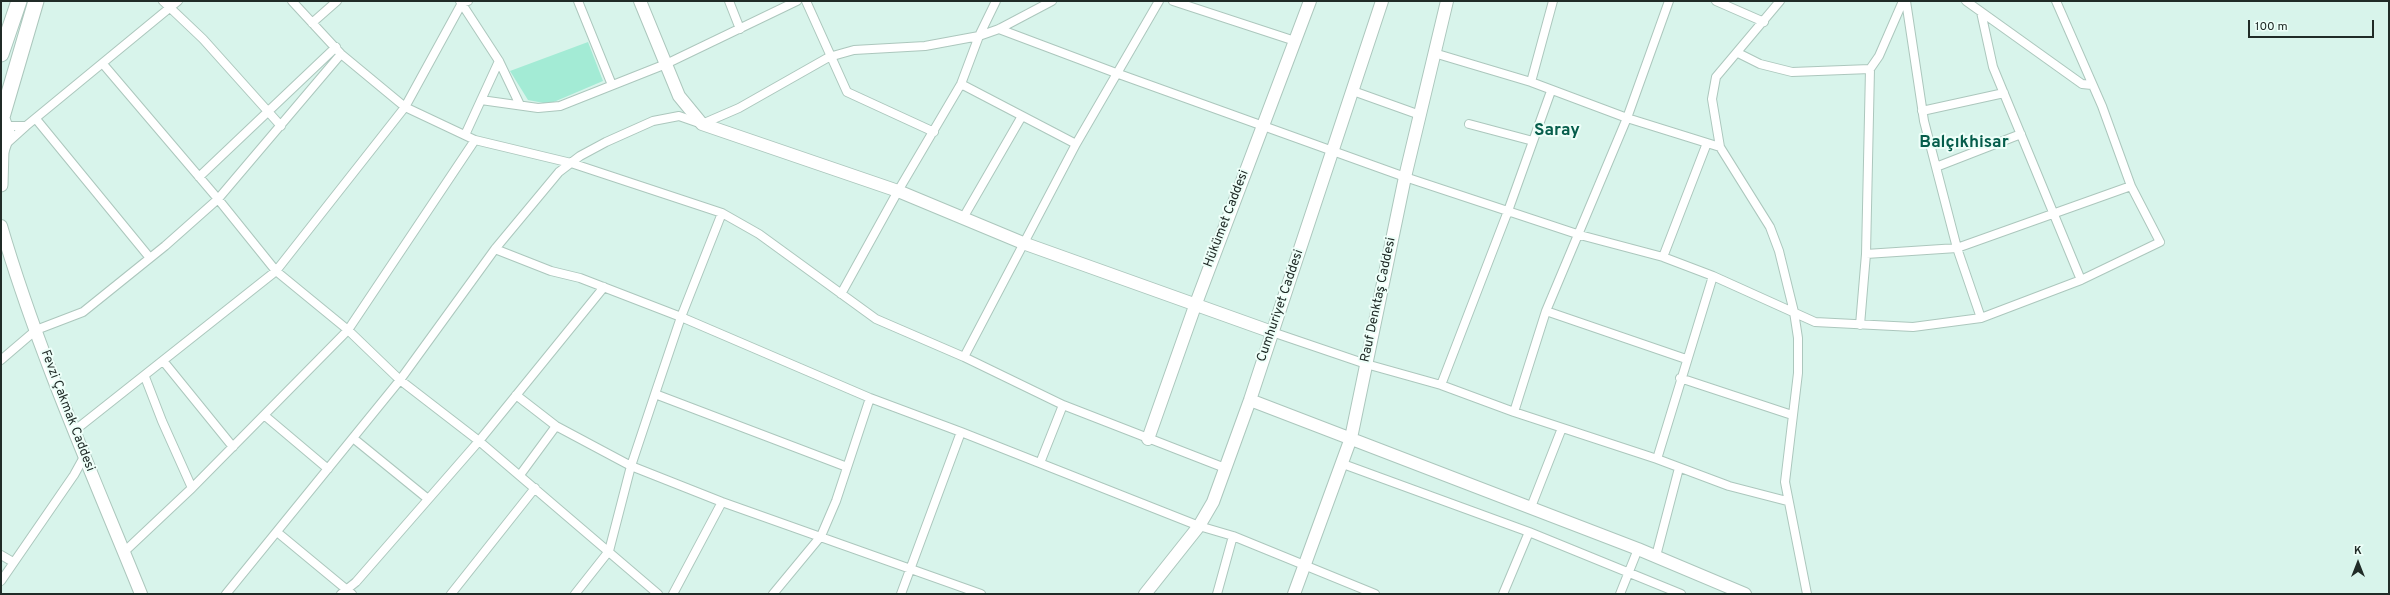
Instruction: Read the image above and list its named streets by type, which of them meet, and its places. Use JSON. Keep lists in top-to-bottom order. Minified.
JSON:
{"streets":{"street":["Hükümet Caddesi","Rauf Denktaş Caddesi","Cumhuriyet Caddesi","Fevzi Çakmak Caddesi"]},"districts":["Saray","Balçıkhisar"],"scale_bar":"100 m","north":"top"}
